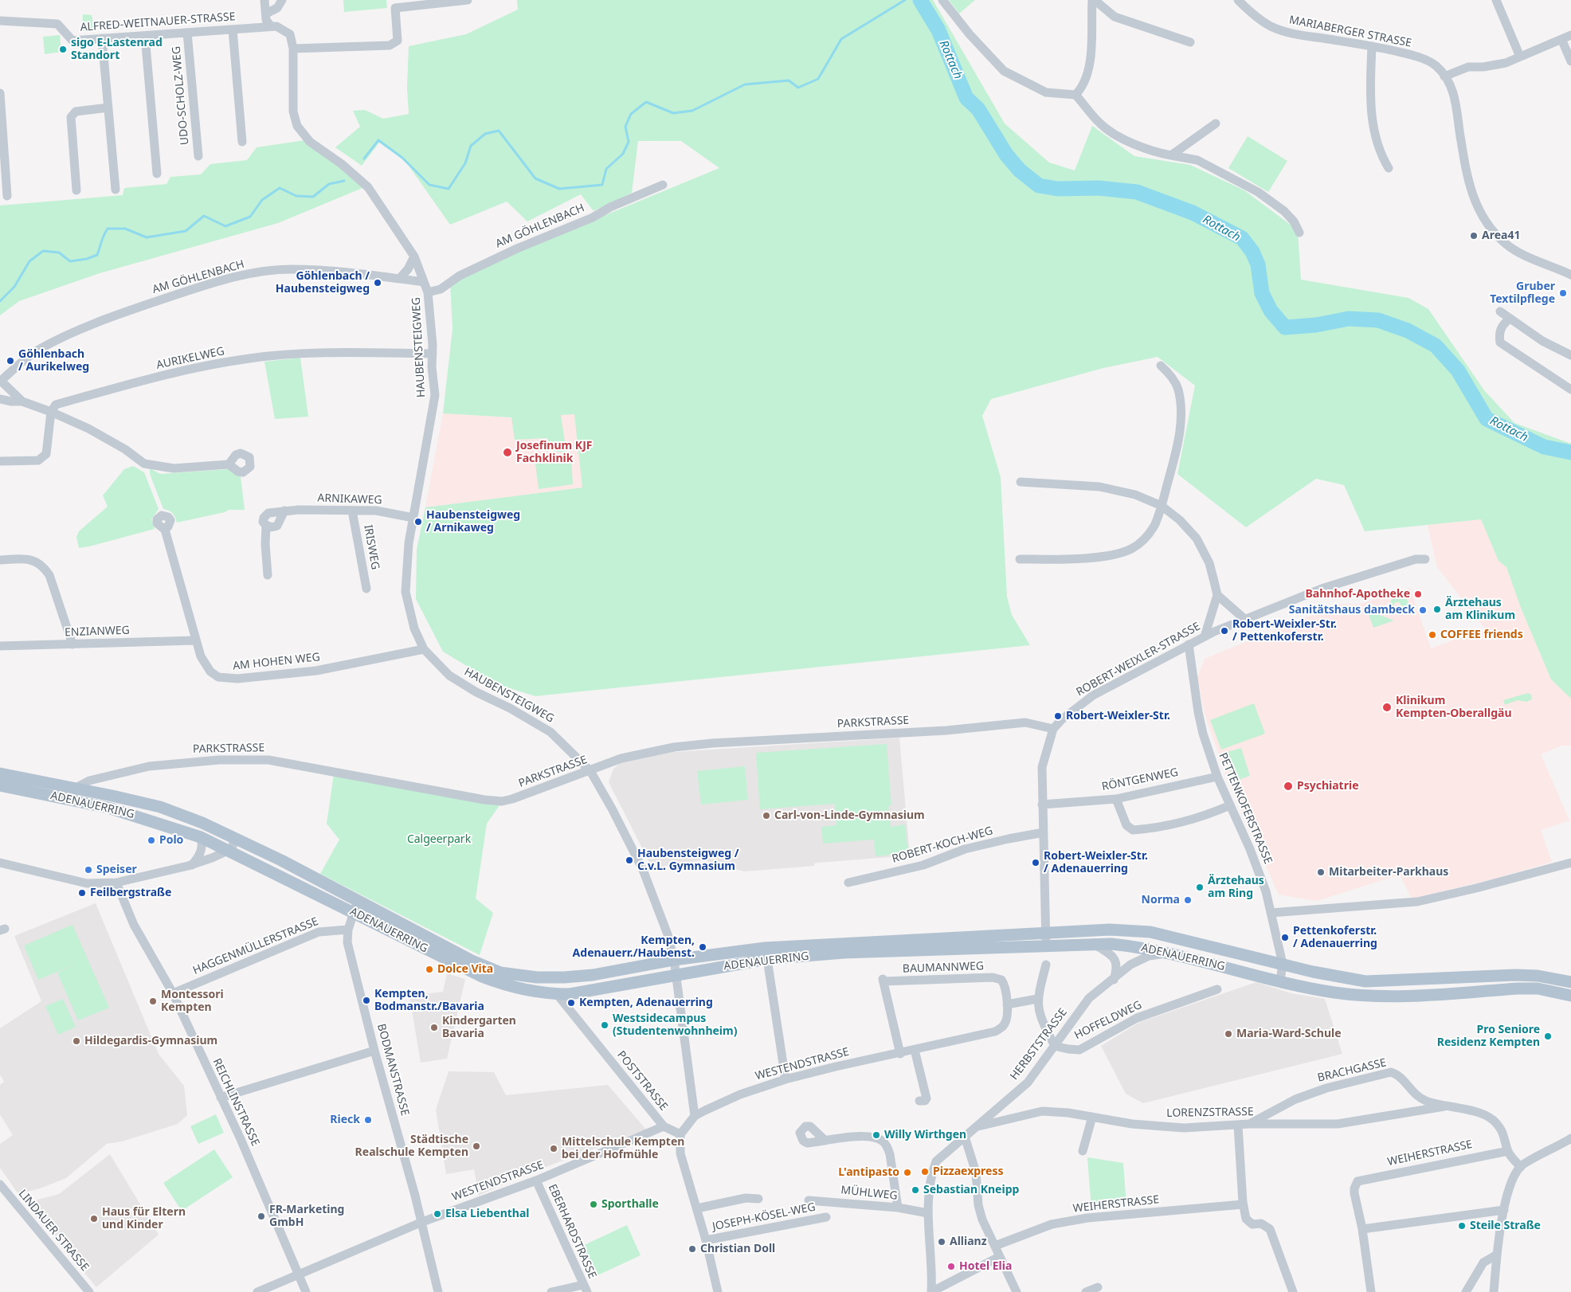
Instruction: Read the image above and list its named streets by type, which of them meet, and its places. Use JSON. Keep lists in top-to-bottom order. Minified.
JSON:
{"streets":{"main road":["ADENAUERRING"],"street":["ALFRED-WEITNAUER-STRASSE","MARIABERGER STRASSE","UDO-SCHOLZ-WEG","AM GÖHLENBACH","HAUBENSTEIGWEG","AURIKELWEG","ARNIKAWEG","IRISWEG","ENZIANWEG","ROBERT-WEIXLER-STRASSE","AM HOHEN WEG","PARKSTRASSE","RÖNTGENWEG","PETTENKOFERSTRASSE","ROBERT-KOCH-WEG","HAGGENMÜLLERSTRASSE","BAUMANNWEG","HOFFELDWEG","HERBSTSTRASSE","WESTENDSTRASSE","BODMANSTRASSE","BRACHGASSE","POSTSTRASSE","REICHLINSTRASSE","LORENZSTRASSE","WEIHERSTRASSE","MÜHLWEG","JOSEPH-KÖSEL-WEG","LINDAUER STRASSE","EBERHARDSTRASSE"]},"crossings":[["ALFRED-WEITNAUER-STRASSE","UDO-SCHOLZ-WEG"],["ALFRED-WEITNAUER-STRASSE","HAUBENSTEIGWEG"],["AM GÖHLENBACH","HAUBENSTEIGWEG"],["HAUBENSTEIGWEG","AURIKELWEG"],["HAUBENSTEIGWEG","ARNIKAWEG"],["HAUBENSTEIGWEG","AM HOHEN WEG"],["HAUBENSTEIGWEG","PARKSTRASSE"],["HAUBENSTEIGWEG","ADENAUERRING"],["HAUBENSTEIGWEG","WESTENDSTRASSE"],["ARNIKAWEG","IRISWEG"],["ENZIANWEG","AM HOHEN WEG"],["ROBERT-WEIXLER-STRASSE","PARKSTRASSE"],["ROBERT-WEIXLER-STRASSE","RÖNTGENWEG"],["ROBERT-WEIXLER-STRASSE","ADENAUERRING"],["ROBERT-WEIXLER-STRASSE","PETTENKOFERSTRASSE"],["ROBERT-WEIXLER-STRASSE","ROBERT-KOCH-WEG"],["PARKSTRASSE","ADENAUERRING"],["RÖNTGENWEG","PETTENKOFERSTRASSE"],["ADENAUERRING","PETTENKOFERSTRASSE"],["ADENAUERRING","HERBSTSTRASSE"],["ADENAUERRING","BODMANSTRASSE"],["ADENAUERRING","POSTSTRASSE"],["HAGGENMÜLLERSTRASSE","BODMANSTRASSE"],["HAGGENMÜLLERSTRASSE","REICHLINSTRASSE"],["BAUMANNWEG","WESTENDSTRASSE"],["HOFFELDWEG","HERBSTSTRASSE"],["HERBSTSTRASSE","LORENZSTRASSE"],["HERBSTSTRASSE","MÜHLWEG"],["WESTENDSTRASSE","BODMANSTRASSE"],["WESTENDSTRASSE","POSTSTRASSE"],["WESTENDSTRASSE","REICHLINSTRASSE"],["WESTENDSTRASSE","EBERHARDSTRASSE"],["BRACHGASSE","LORENZSTRASSE"],["BRACHGASSE","WEIHERSTRASSE"]],"water":["Rottach"],"parks":["Calgeerpark"],"places":["sigo E-Lastenrad Standort","Area41","Göhlenbach / Haubensteigweg","Gruber Textilpflege","Göhlenbach / Aurikelweg","Josefinum KJF Fachklinik","Haubensteigweg / Arnikaweg","Bahnhof-Apotheke","Ärztehaus am Klinikum","Sanitätshaus dambeck","Robert-Weixler-Str. / Pettenkoferstr.","COFFEE friends","Klinikum Kempten-Oberallgäu","Robert-Weixler-Str.","Psychiatrie","Carl-von-Linde-Gymnasium","Polo","Haubensteigweg / C.v.L. Gymnasium","Robert-Weixler-Str. / Adenauerring","Speiser","Mitarbeiter-Parkhaus","Ärztehaus am Ring","Feilbergstraße","Norma","Pettenkoferstr. / Adenauerring","Kempten, Adenauerr./Haubenst.","Dolce Vita","Kempten, Bodmanstr./Bavaria","Montessori Kempten","Kempten, Adenauerring","Westsidecampus (Studentenwohnheim)","Kindergarten Bavaria","Maria-Ward-Schule","Pro Seniore Residenz Kempten","Hildegardis-Gymnasium","Rieck","Willy Wirthgen","Städtische Realschule Kempten","Mittelschule Kempten bei der Hofmühle","Pizzaexpress","L'antipasto","Sebastian Kneipp","Sporthalle","Elsa Liebenthal","FR-Marketing GmbH","Haus für Eltern und Kinder","Steile Straße","Allianz","Christian Doll","Hotel Elia"]}
